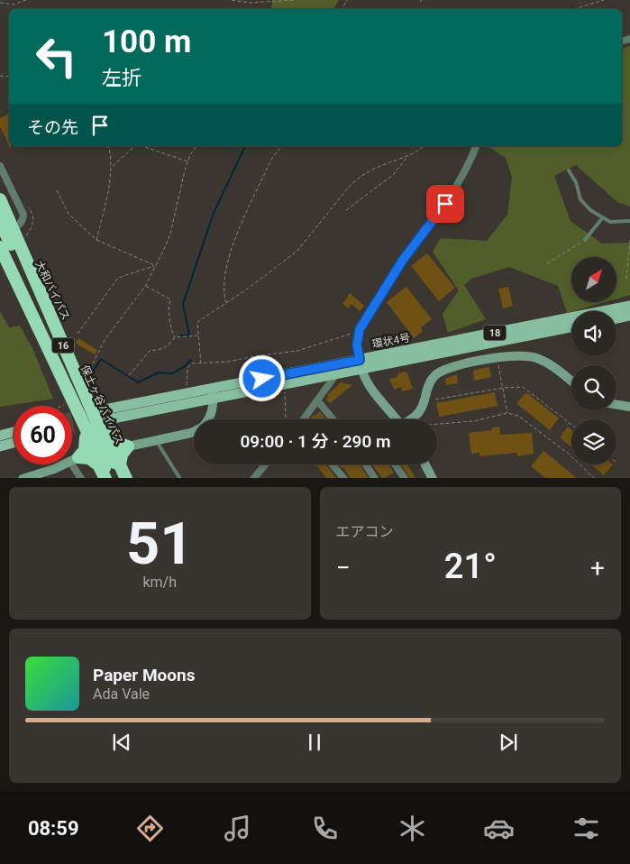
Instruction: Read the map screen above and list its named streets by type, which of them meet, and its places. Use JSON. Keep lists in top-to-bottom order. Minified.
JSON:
{"streets":{"highway":["大和バイパス","16","保土ヶ谷バイパス"],"main road":["18","環状4号"]},"crossings":[["大和バイパス","保土ヶ谷バイパス"]],"north":"top right","page":{"turn":["100 m","左折"],"then":"その先","limit":"60","trip":"09:00 · 1 分 · 290 m","tile":[["51","km/h"],"エアコン"],"heat":["−","21°","+"],"song":["Paper Moons","Ada Vale"],"tabs":"08:59"}}
